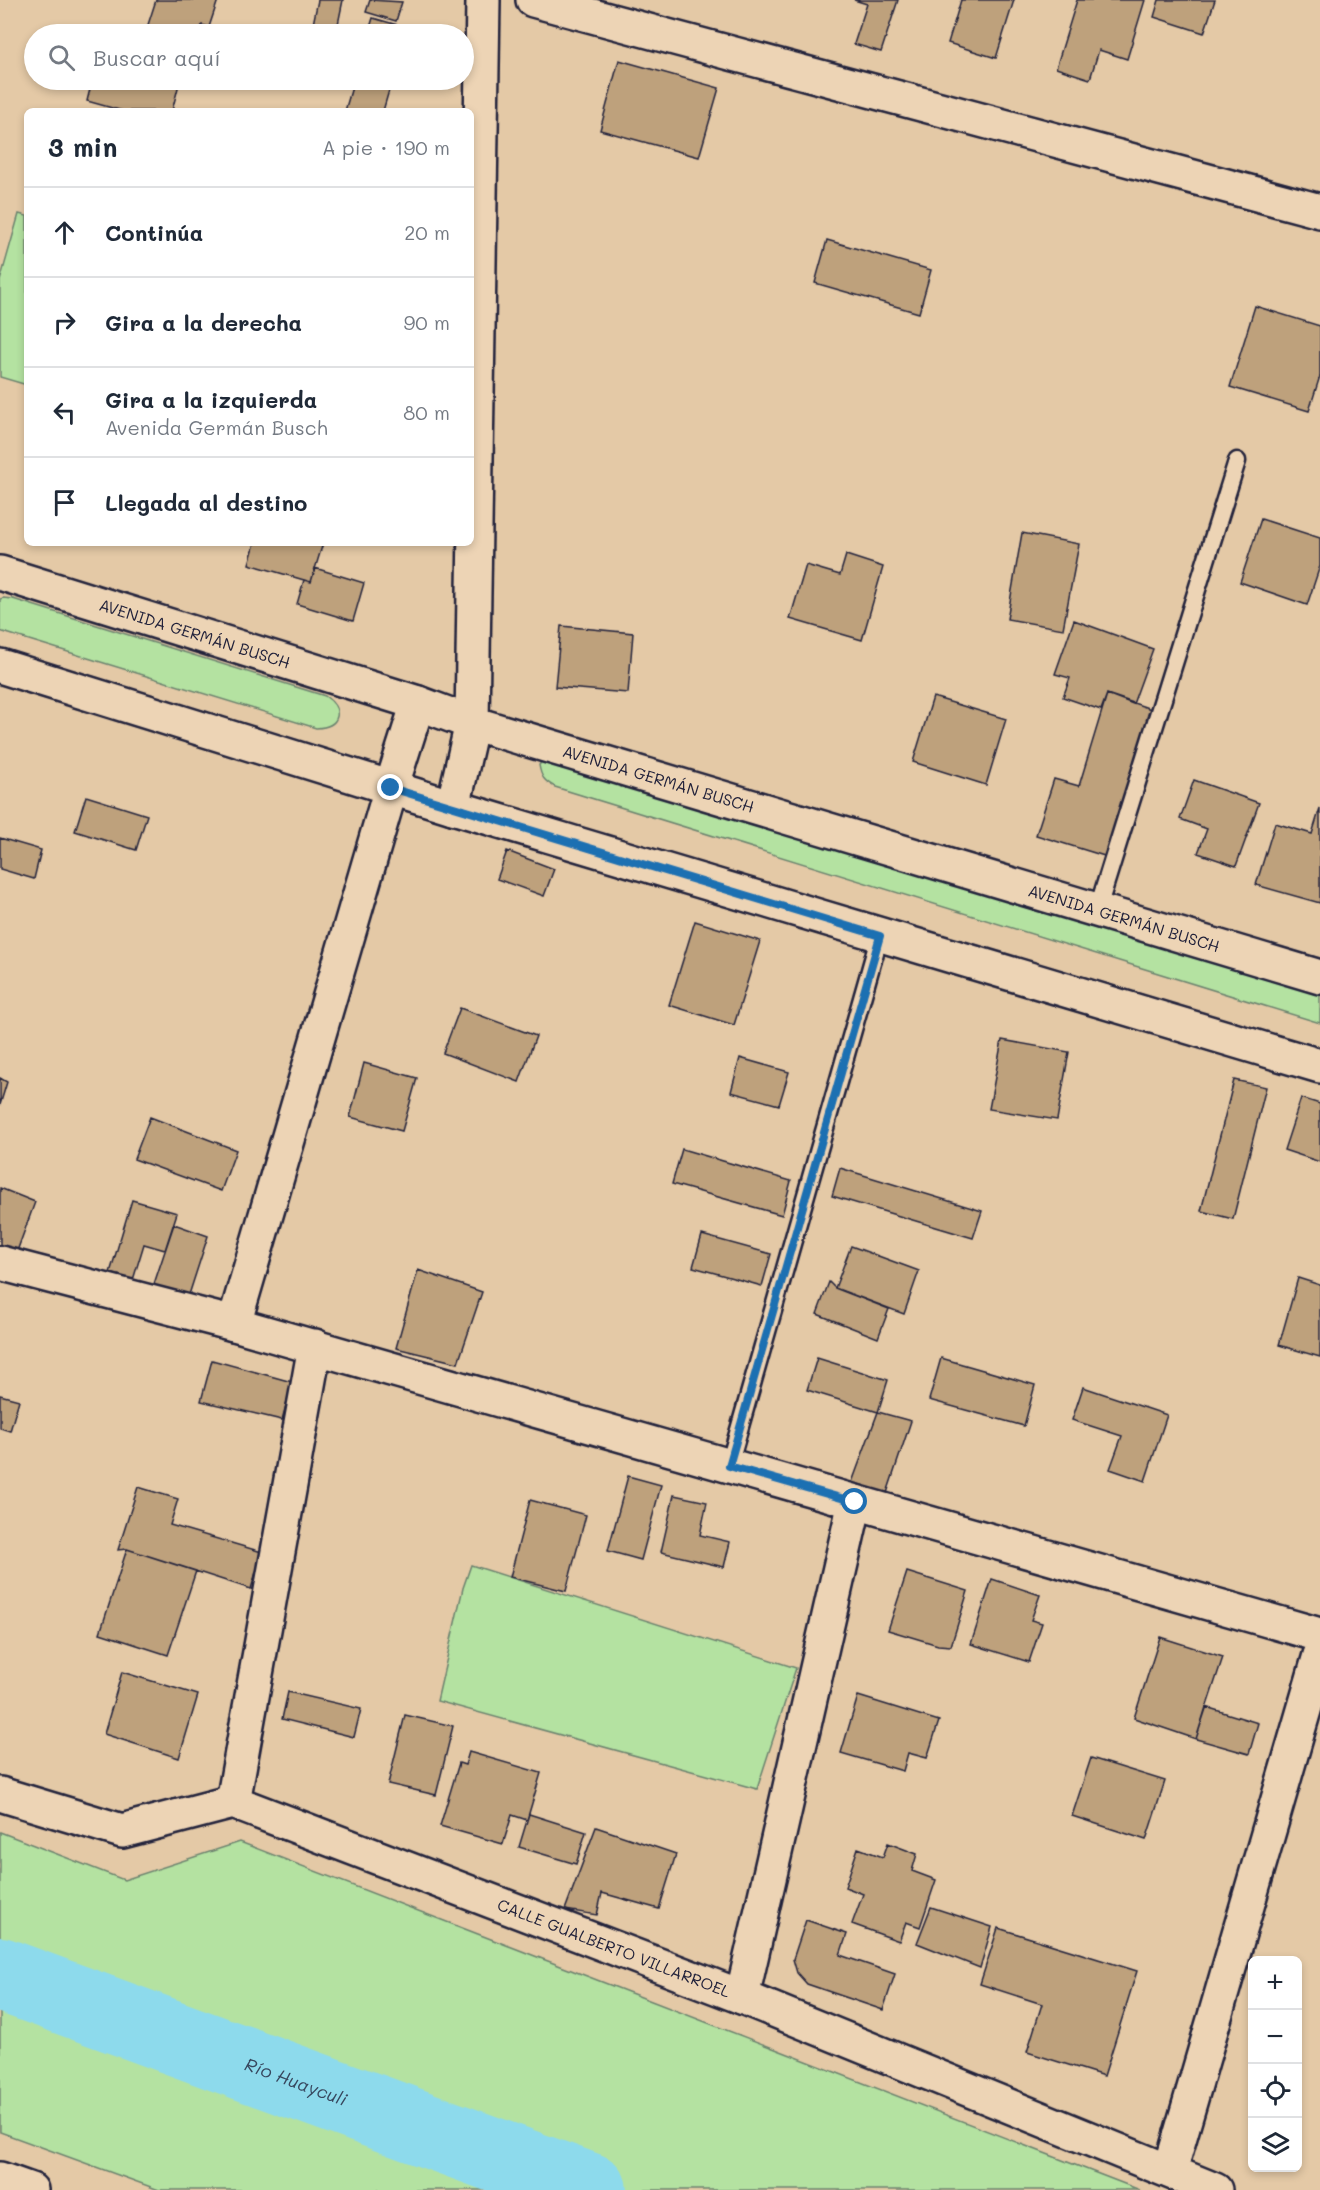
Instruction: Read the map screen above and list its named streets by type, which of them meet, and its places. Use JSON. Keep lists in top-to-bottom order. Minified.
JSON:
{"streets":{"street":["AVENIDA GERMÁN BUSCH","CALLE GUALBERTO VILLARROEL"]},"water":["Río Huayculi"],"page":{"search":"Buscar aquí","heading":["3 min","A pie · 190 m"],"list":[["Continúa","20 m"],["Gira a la derecha","90 m"],["Gira a la izquierda","Avenida Germán Busch","80 m"],"Llegada al destino"],"map_buttons":["+","−"]}}
